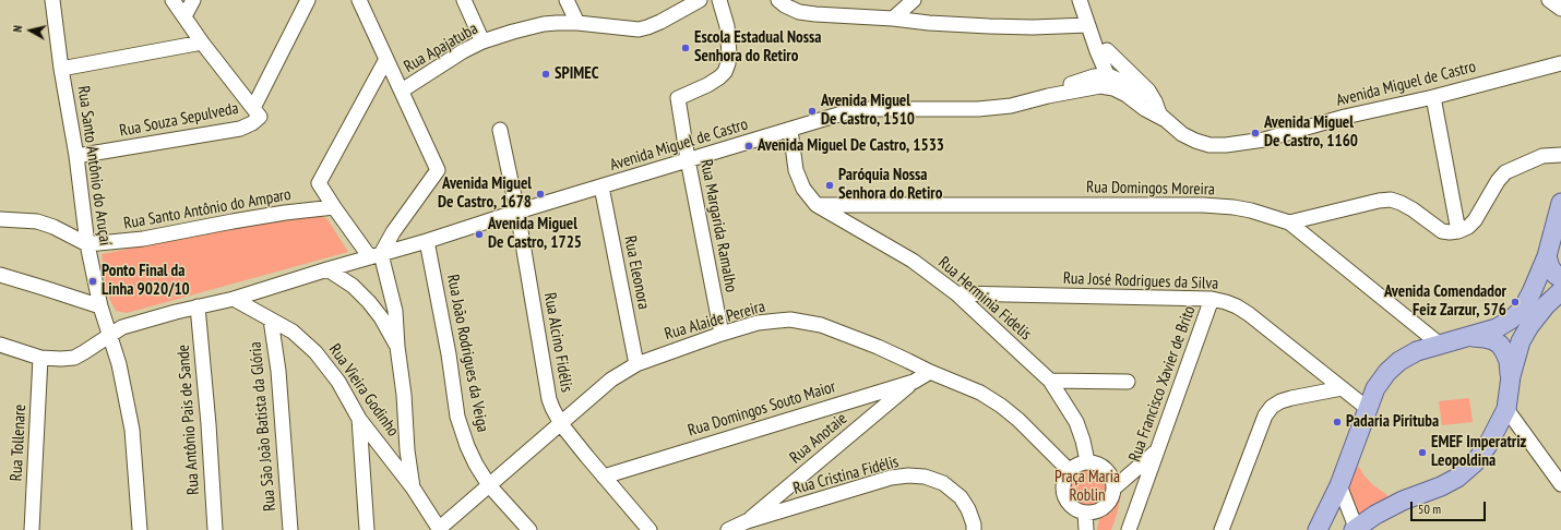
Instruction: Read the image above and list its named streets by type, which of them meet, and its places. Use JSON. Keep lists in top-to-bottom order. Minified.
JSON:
{"streets":{"street":["Rua Apajatuba","Avenida Miguel de Castro","Rua Souza Sepulveda","Rua Santo Antônio do Aruçaí","Rua Domingos Moreira","Rua Santo Antônio do Amparo","Rua Margarida Ramalho","Rua Eleonora","Rua José Rodrigues da Silva","Rua Herminia Fidelis","Rua Alaide Pereira","Rua Alcino Fidélis","Rua João Rodrigues da Veiga","Rua Francisco Xavier de Brito","Rua Vieira Godinho","Rua Domingos Souto Maior","Rua Antônio Pais de Sande","Rua São João Batista da Glória","Rua Anotaie","Rua Tollenare","Rua Cristina Fidélis"]},"crossings":[["Rua Apajatuba","Rua Santo Antônio do Amparo"],["Avenida Miguel de Castro","Rua Santo Antônio do Aruçaí"],["Avenida Miguel de Castro","Rua Margarida Ramalho"],["Avenida Miguel de Castro","Rua Eleonora"],["Avenida Miguel de Castro","Rua Herminia Fidelis"],["Avenida Miguel de Castro","Rua Alcino Fidélis"],["Avenida Miguel de Castro","Rua João Rodrigues da Veiga"],["Avenida Miguel de Castro","Rua Vieira Godinho"],["Avenida Miguel de Castro","Rua Antônio Pais de Sande"],["Avenida Miguel de Castro","Rua Tollenare"],["Rua Souza Sepulveda","Rua Santo Antônio do Aruçaí"],["Rua Santo Antônio do Aruçaí","Rua Santo Antônio do Amparo"],["Rua Domingos Moreira","Rua Herminia Fidelis"],["Rua Margarida Ramalho","Rua Alaide Pereira"],["Rua Eleonora","Rua Alaide Pereira"],["Rua José Rodrigues da Silva","Rua Herminia Fidelis"],["Rua José Rodrigues da Silva","Rua Francisco Xavier de Brito"],["Rua Herminia Fidelis","Rua Alaide Pereira"],["Rua Alaide Pereira","Rua Alcino Fidélis"],["Rua Alaide Pereira","Rua João Rodrigues da Veiga"],["Rua Alaide Pereira","Rua Vieira Godinho"],["Rua Alaide Pereira","Rua Domingos Souto Maior"],["Rua Alcino Fidélis","Rua Domingos Souto Maior"],["Rua Vieira Godinho","Rua São João Batista da Glória"],["Rua Domingos Souto Maior","Rua Anotaie"],["Rua Anotaie","Rua Cristina Fidélis"]],"parks":["Praça Maria Roblin"],"places":["Escola Estadual Nossa Senhora do Retiro","SPIMEC","Avenida Miguel De Castro, 1510","Avenida Miguel De Castro, 1160","Avenida Miguel De Castro, 1533","Paróquia Nossa Senhora do Retiro","Avenida Miguel De Castro, 1678","Avenida Miguel De Castro, 1725","Ponto Final da Linha 9020/10","Avenida Comendador Feiz Zarzur, 576","Padaria Pirituba","EMEF Imperatriz Leopoldina"],"scale_bar":"50 m","north":"left"}
